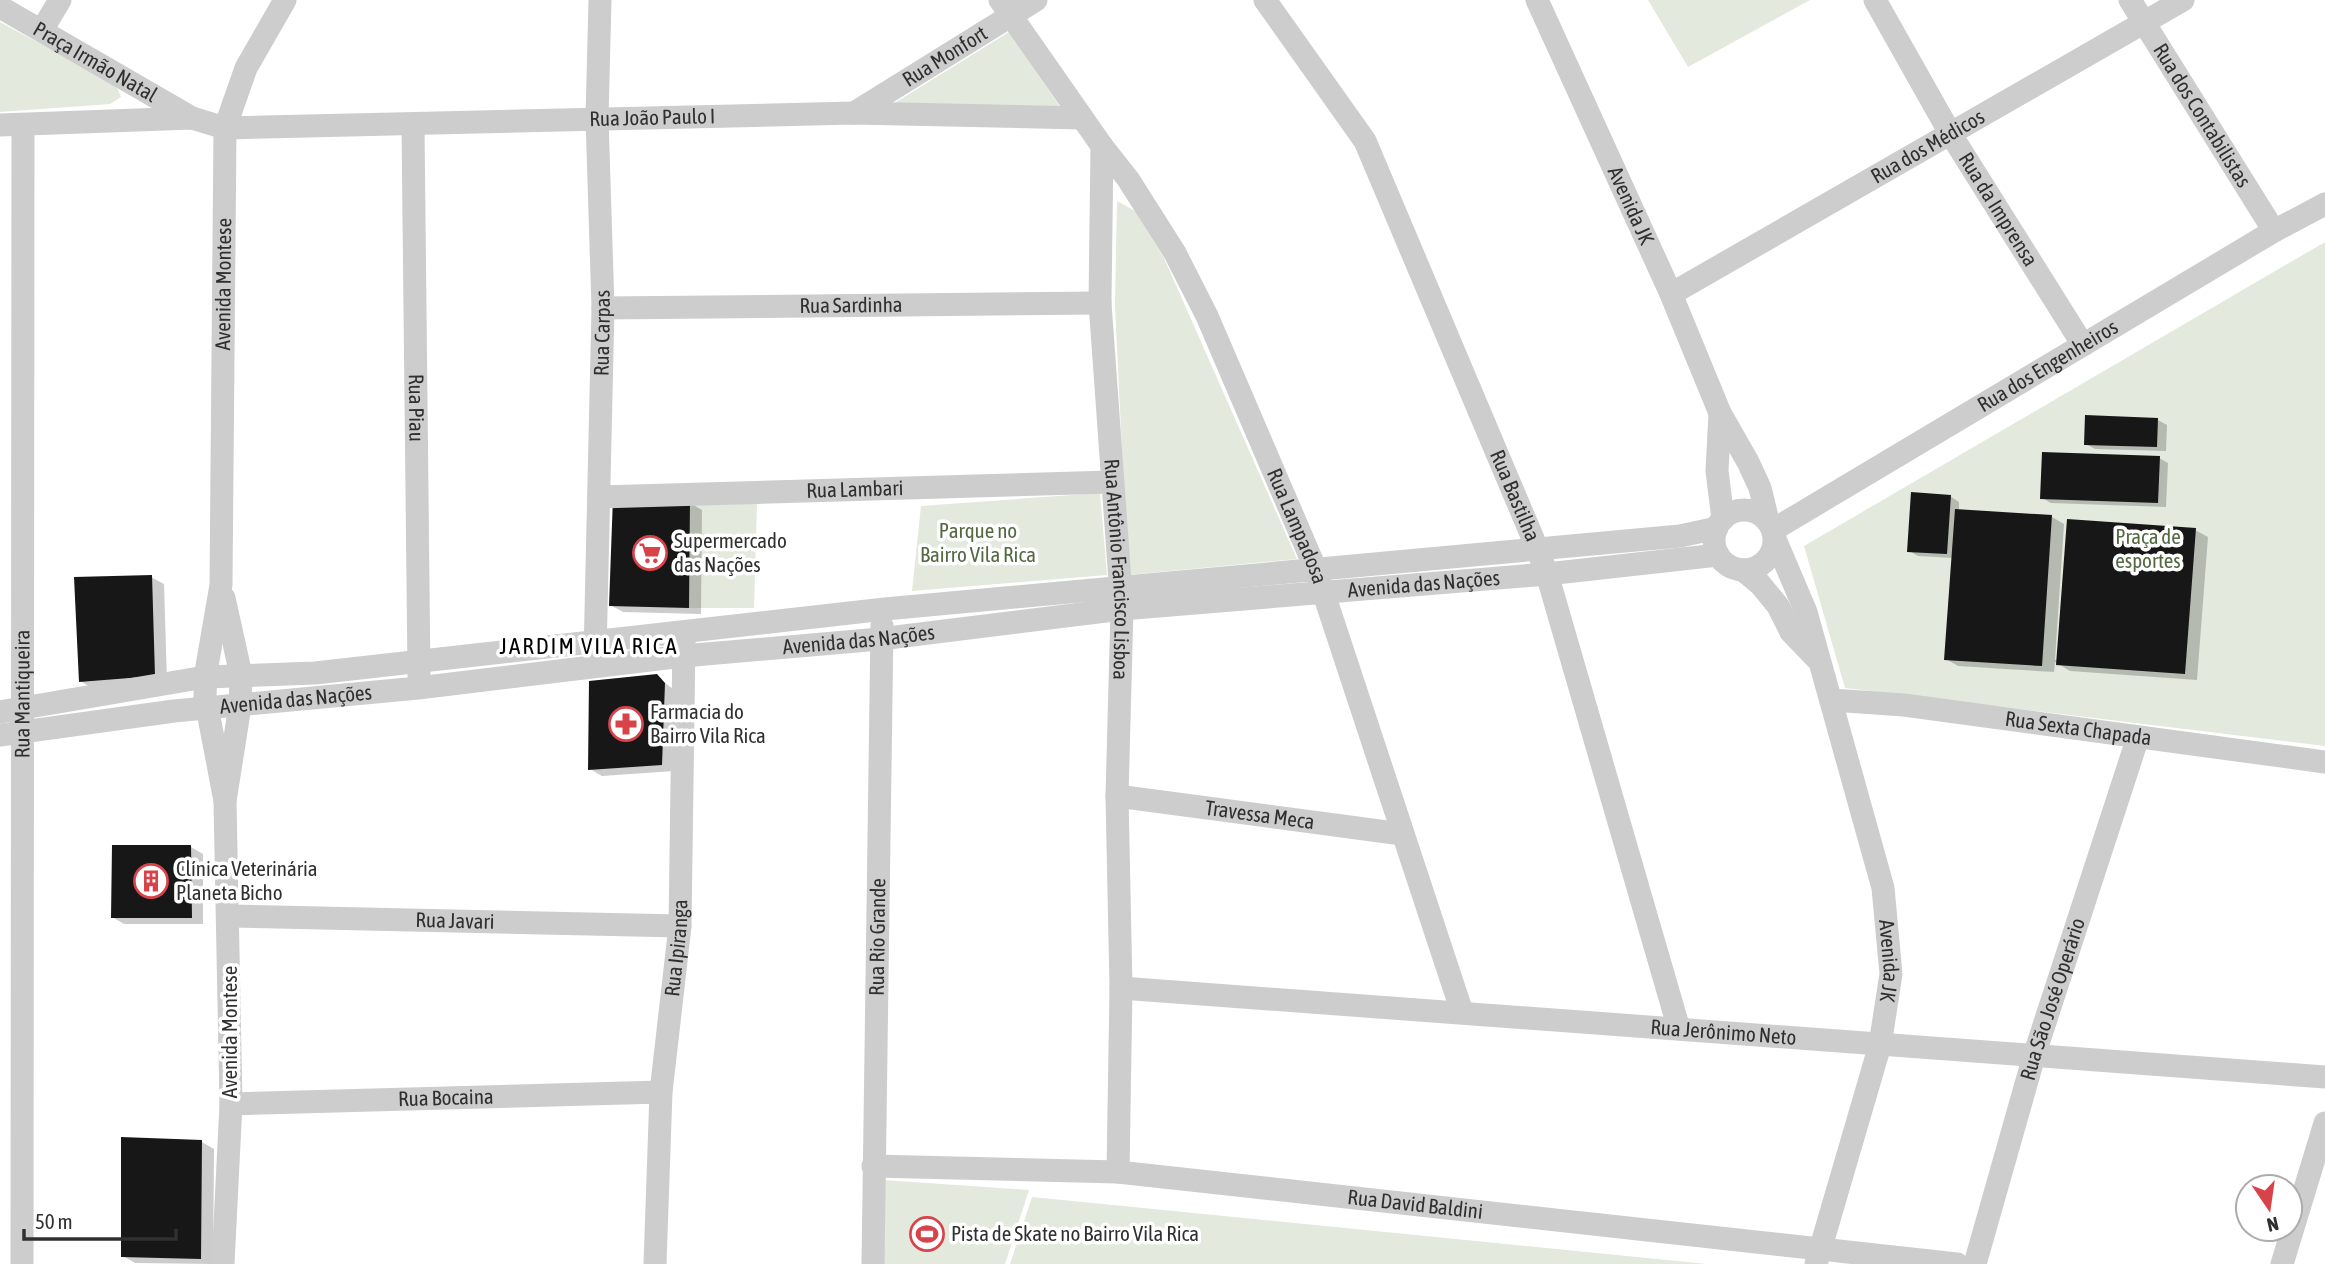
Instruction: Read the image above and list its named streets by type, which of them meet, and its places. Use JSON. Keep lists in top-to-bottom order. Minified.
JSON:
{"streets":{"street":["Rua Monfort","Praça Irmão Natal","Rua dos Contabilistas","Rua João Paulo I","Rua dos Médicos","Avenida JK","Rua da Imprensa","Avenida Montese","Rua Sardinha","Rua Carpas","Rua dos Engenheiros","Rua Piau","Rua Lambari","Rua Bastilha","Rua Lampadosa","Rua Antônio Francisco Lisboa","Avenida das Nações","Rua Mantiqueira","Rua Sexta Chapada","Travessa Meca","Rua Javari","Rua Rio Grande","Rua Ipiranga","Rua São José Operário","Rua Jerônimo Neto","Rua Bocaina","Rua David Baldini"]},"crossings":[["Rua Monfort","Rua João Paulo I"],["Praça Irmão Natal","Rua João Paulo I"],["Praça Irmão Natal","Avenida Montese"],["Praça Irmão Natal","Rua Mantiqueira"],["Rua dos Contabilistas","Rua dos Médicos"],["Rua dos Contabilistas","Rua dos Engenheiros"],["Rua João Paulo I","Avenida Montese"],["Rua João Paulo I","Rua Carpas"],["Rua João Paulo I","Rua Piau"],["Rua dos Médicos","Avenida JK"],["Rua dos Médicos","Rua da Imprensa"],["Avenida JK","Rua dos Engenheiros"],["Avenida JK","Avenida das Nações"],["Avenida JK","Rua Sexta Chapada"],["Avenida JK","Rua Jerônimo Neto"],["Avenida JK","Rua David Baldini"],["Rua da Imprensa","Rua dos Engenheiros"],["Avenida Montese","Avenida das Nações"],["Avenida Montese","Rua Javari"],["Avenida Montese","Rua Bocaina"],["Rua Sardinha","Rua Carpas"],["Rua Sardinha","Rua Antônio Francisco Lisboa"],["Rua Carpas","Rua Lambari"],["Rua Carpas","Avenida das Nações"],["Rua dos Engenheiros","Avenida das Nações"],["Rua Piau","Avenida das Nações"],["Rua Lambari","Rua Antônio Francisco Lisboa"],["Rua Bastilha","Avenida das Nações"],["Rua Bastilha","Rua Jerônimo Neto"],["Rua Lampadosa","Rua Antônio Francisco Lisboa"],["Rua Lampadosa","Avenida das Nações"],["Rua Lampadosa","Travessa Meca"],["Rua Lampadosa","Rua Jerônimo Neto"],["Rua Antônio Francisco Lisboa","Avenida das Nações"],["Rua Antônio Francisco Lisboa","Travessa Meca"],["Rua Antônio Francisco Lisboa","Rua Jerônimo Neto"],["Rua Antônio Francisco Lisboa","Rua David Baldini"],["Avenida das Nações","Rua Mantiqueira"],["Avenida das Nações","Rua Rio Grande"],["Avenida das Nações","Rua Ipiranga"],["Rua Sexta Chapada","Rua São José Operário"],["Rua Javari","Rua Ipiranga"],["Rua Rio Grande","Rua David Baldini"],["Rua Ipiranga","Rua Bocaina"],["Rua São José Operário","Rua Jerônimo Neto"]],"districts":["JARDIM VILA RICA"],"parks":["Parque no Bairro Vila Rica","Praça de esportes"],"places":{"supermarket":["Supermercado das Nações"],"pharmacy":["Farmacia do Bairro Vila Rica"],"building":["Clínica Veterinária Planeta Bicho"],"sports":["Pista de Skate no Bairro Vila Rica"]},"scale_bar":"50 m","north":"bottom"}
